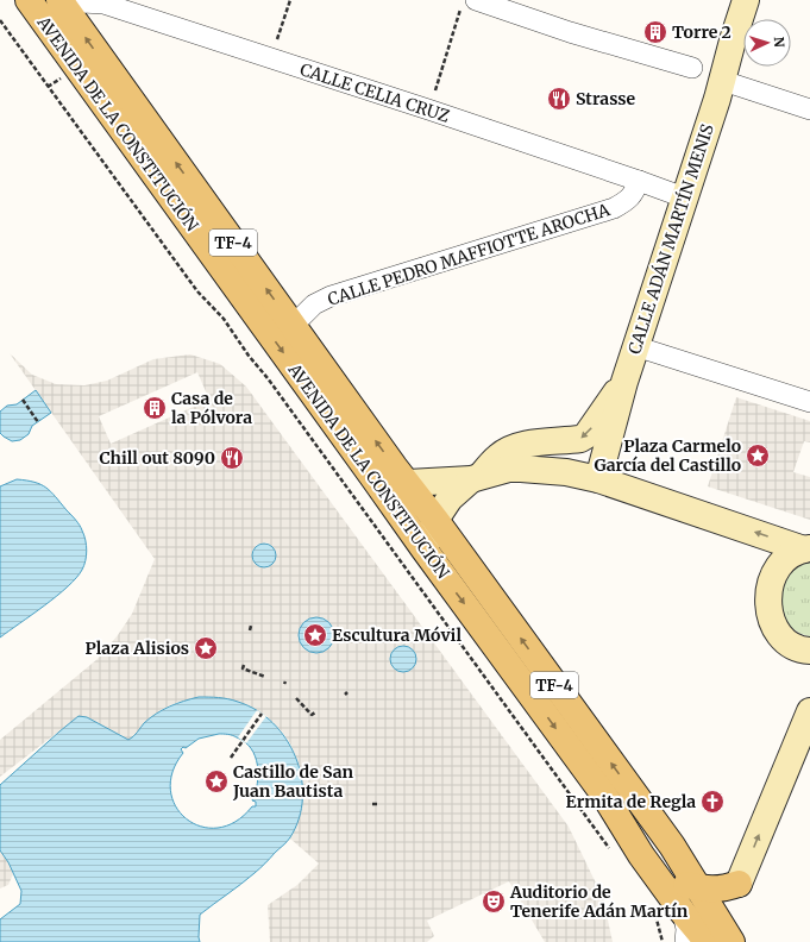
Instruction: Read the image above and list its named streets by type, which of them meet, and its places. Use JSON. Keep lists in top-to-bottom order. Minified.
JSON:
{"streets":{"main road":["AVENIDA DE LA CONSTITUCIÓN","TF-4"],"street":["CALLE CELIA CRUZ","CALLE ADÁN MARTÍN MENIS","CALLE PEDRO MAFFIOTTE AROCHA"]},"crossings":[["CALLE CELIA CRUZ","AVENIDA DE LA CONSTITUCIÓN"],["CALLE CELIA CRUZ","CALLE ADÁN MARTÍN MENIS"],["CALLE CELIA CRUZ","CALLE PEDRO MAFFIOTTE AROCHA"],["AVENIDA DE LA CONSTITUCIÓN","CALLE PEDRO MAFFIOTTE AROCHA"]],"places":{"building":["Torre 2","Casa de la Pólvora"],"restaurant":["Strasse","Chill out 8090"],"place":["Plaza Carmelo García del Castillo","Escultura Móvil","Plaza Alisios","Castillo de San Juan Bautista"],"church":["Ermita de Regla"],"theatre":["Auditorio de Tenerife Adán Martín"]},"north":"right"}
